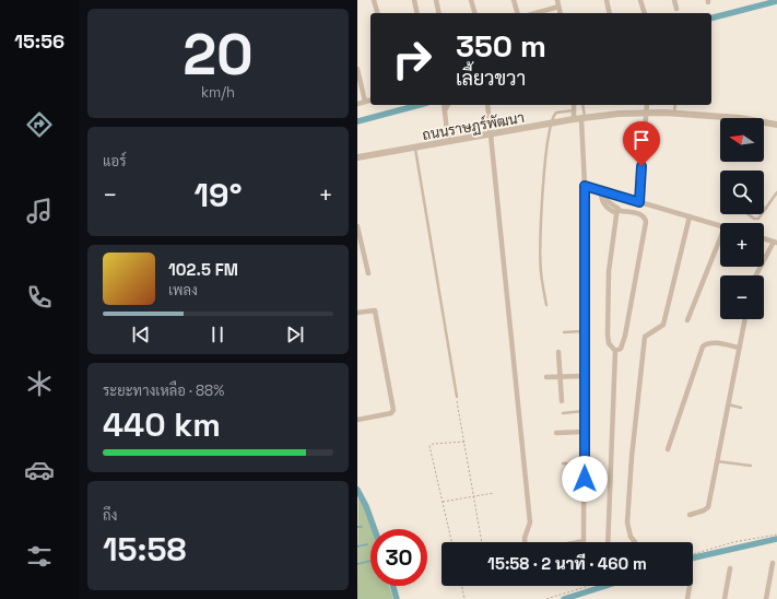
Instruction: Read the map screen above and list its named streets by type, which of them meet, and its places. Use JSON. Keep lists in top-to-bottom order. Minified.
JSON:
{"streets":{"street":["ถนนราษฏร์พัฒนา"]},"north":"left","page":{"tabs":"15:56","tile":[["20","km/h"],"แอร์",["ระยะทางเหลือ · 88%","440 km"],["ถึง","15:58"]],"turn":["350 m","เลี้ยวขวา"],"map_buttons":["+","−"],"heat":["−","19°","+"],"song":["102.5 FM","เพลง"],"limit":"30","trip":"15:58 · 2 นาที · 460 m"}}
